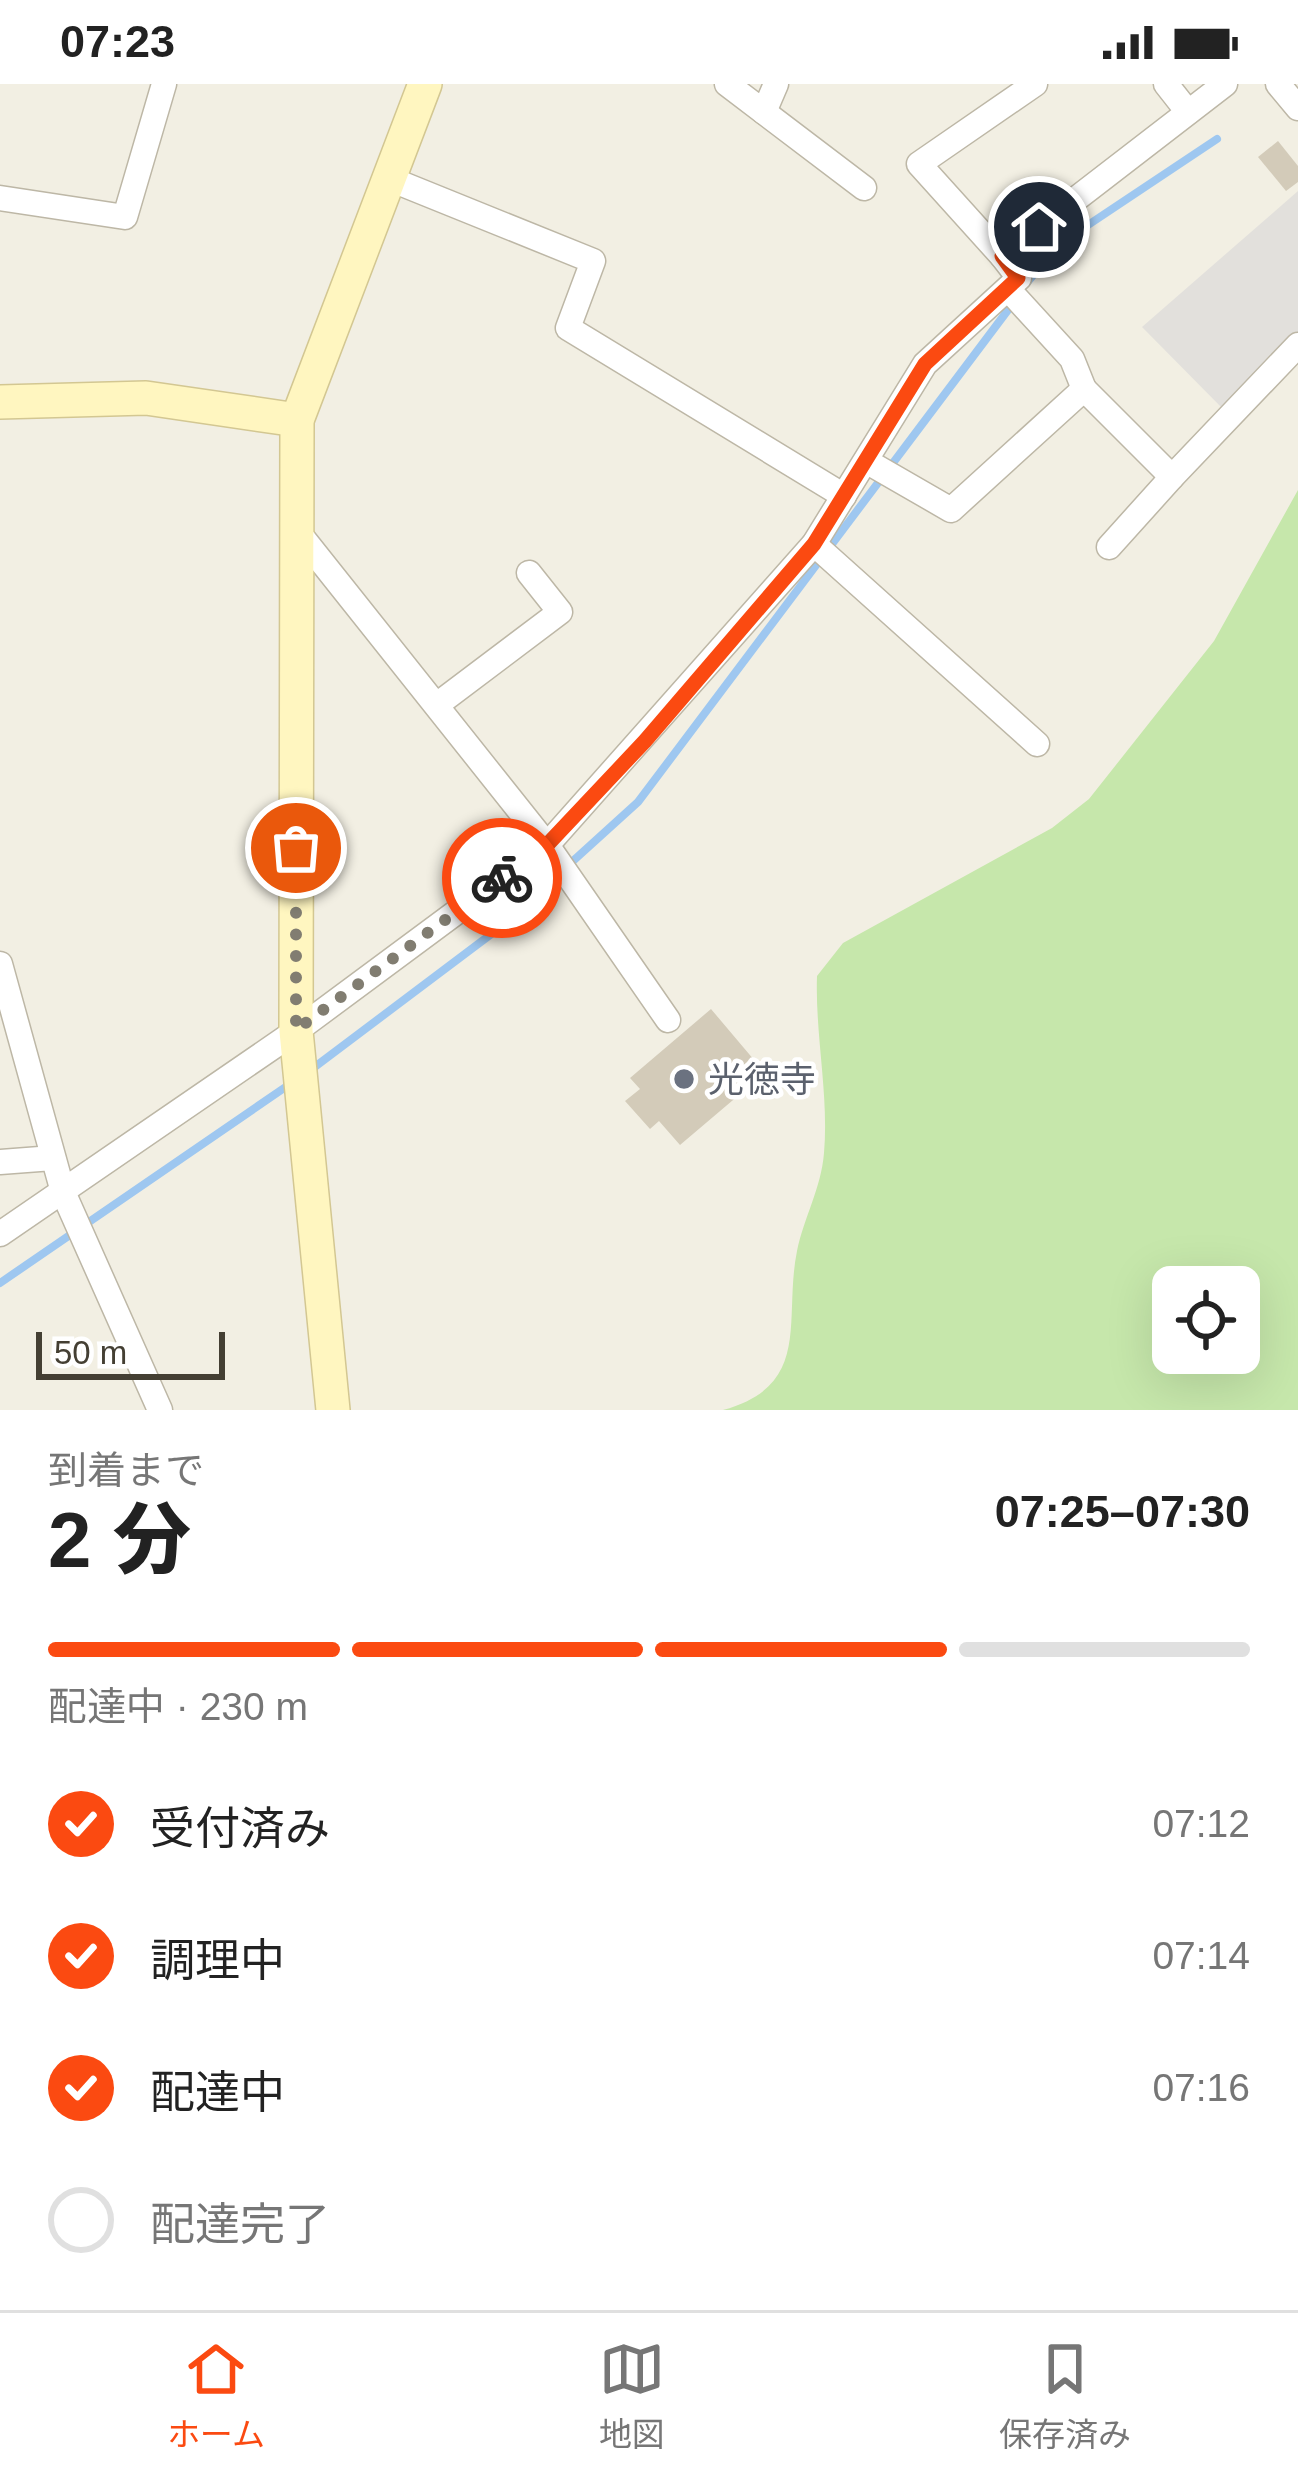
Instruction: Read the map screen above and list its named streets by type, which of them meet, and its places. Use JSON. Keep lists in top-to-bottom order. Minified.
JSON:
{"places":["光徳寺"],"scale_bar":"50 m","page":{"status":"07:23","scale":"50 m","heading":["2 分","到着まで","07:25–07:30"],"bar":"配達中 · 230 m","list":[["受付済み","07:12"],["調理中","07:14"],["配達中","07:16"],"配達完了"],"tabs":["ホーム","地図","保存済み"]}}
